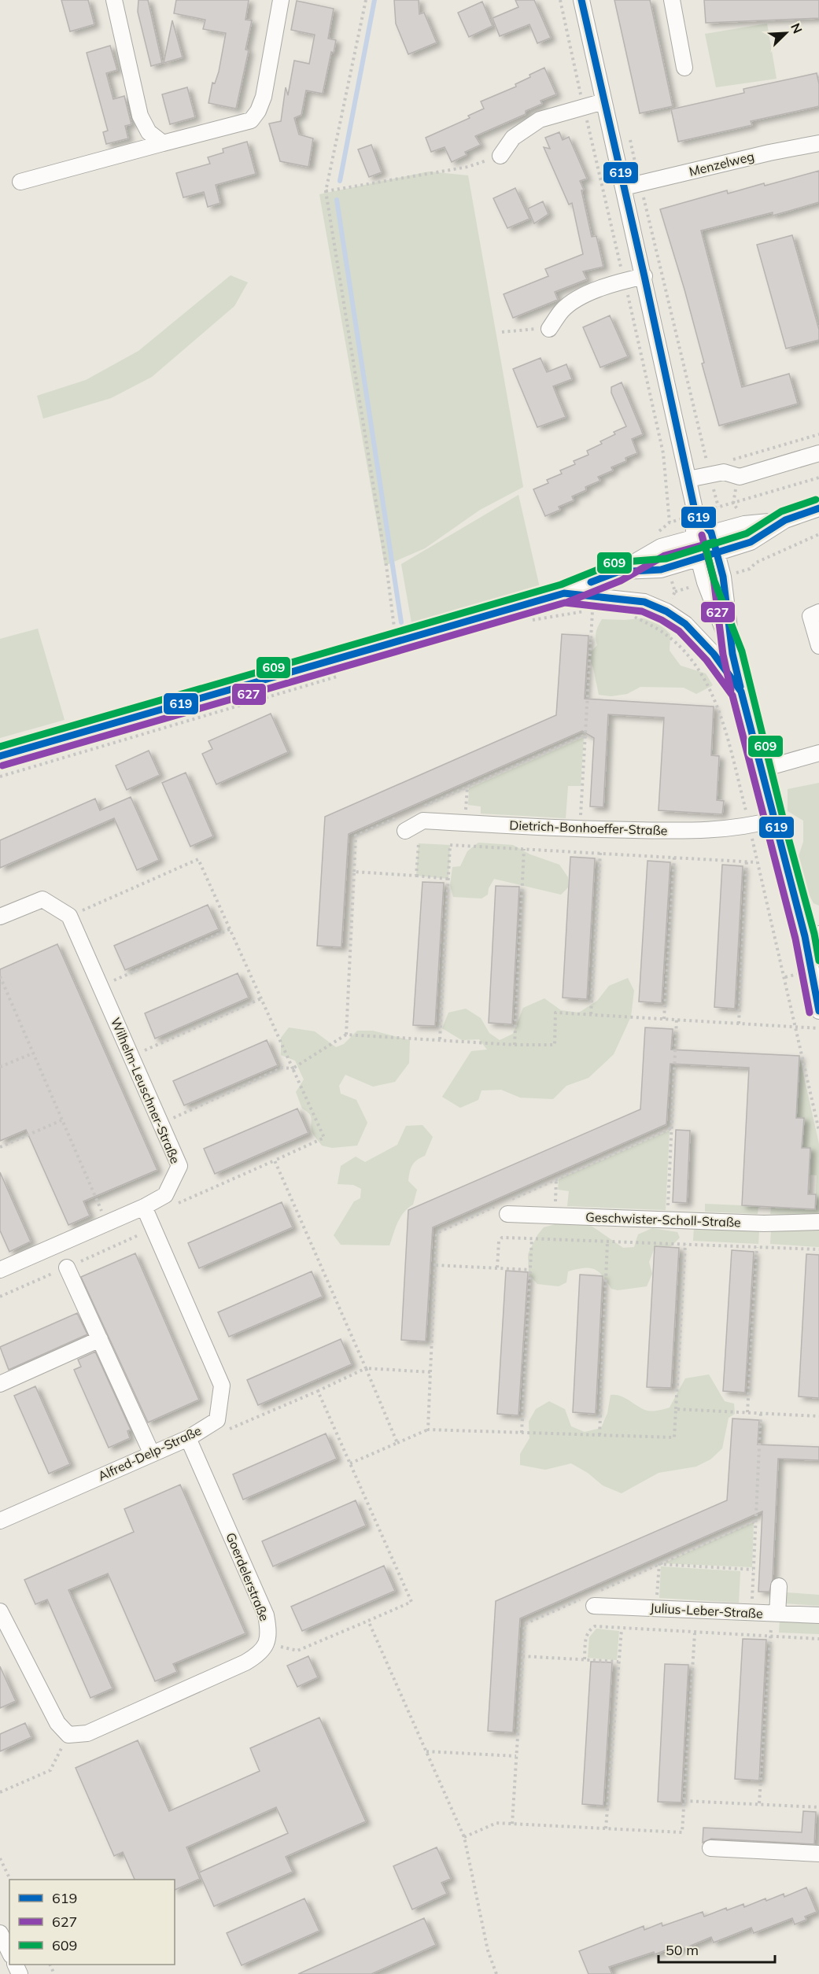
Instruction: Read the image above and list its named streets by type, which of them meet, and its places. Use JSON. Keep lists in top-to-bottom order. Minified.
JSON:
{"streets":{"street":["Menzelweg","Dietrich-Bonhoeffer-Straße","Wilhelm-Leuschner-Straße","Geschwister-Scholl-Straße","Alfred-Delp-Straße","Goerdelerstraße","Julius-Leber-Straße"]},"crossings":[["Alfred-Delp-Straße","Goerdelerstraße"]],"lines":["transit line 619","transit line 609","transit line 627"],"legend":["619","627","609"],"scale_bar":"50 m","north":"top right"}
